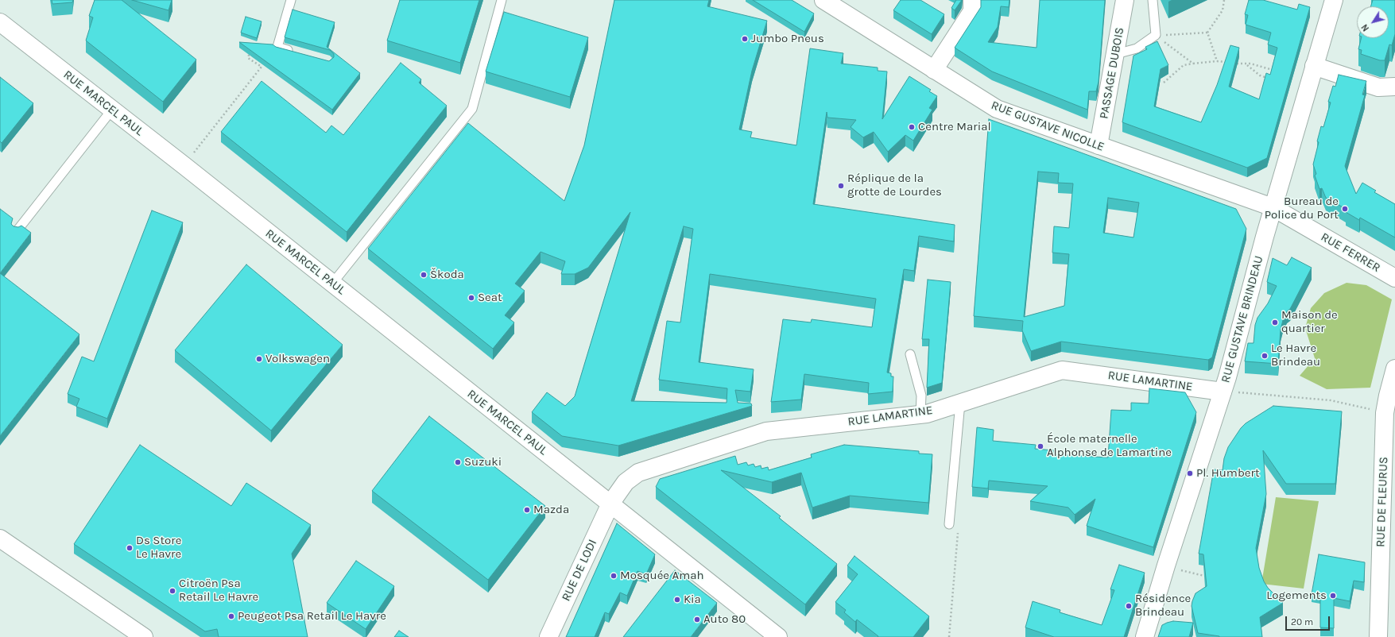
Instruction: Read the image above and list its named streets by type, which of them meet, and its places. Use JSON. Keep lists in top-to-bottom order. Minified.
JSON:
{"streets":{"street":["PASSAGE DUBOIS","RUE MARCEL PAUL","RUE GUSTAVE NICOLLE","RUE FERRER","RUE GUSTAVE BRINDEAU","RUE LAMARTINE","RUE DE FLEURUS","RUE DE LODI"]},"crossings":[["PASSAGE DUBOIS","RUE GUSTAVE NICOLLE"],["RUE MARCEL PAUL","RUE LAMARTINE"],["RUE MARCEL PAUL","RUE DE LODI"],["RUE GUSTAVE NICOLLE","RUE FERRER"],["RUE GUSTAVE NICOLLE","RUE GUSTAVE BRINDEAU"],["RUE FERRER","RUE GUSTAVE BRINDEAU"],["RUE GUSTAVE BRINDEAU","RUE LAMARTINE"],["RUE LAMARTINE","RUE DE LODI"]],"places":["Jumbo Pneus","Centre Marial","Réplique de la grotte de Lourdes","Bureau de Police du Port","Škoda","Seat","Maison de quartier","Le Havre Brindeau","Volkswagen","École maternelle Alphonse de Lamartine","Suzuki","Pl. Humbert","Mazda","Ds Store Le Havre","Mosquée Amah","Citroën Psa Retail Le Havre","Logements","Kia","Résidence Brindeau","Peugeot Psa Retail Le Havre","Auto 80"],"scale_bar":"20 m","north":"bottom left"}
